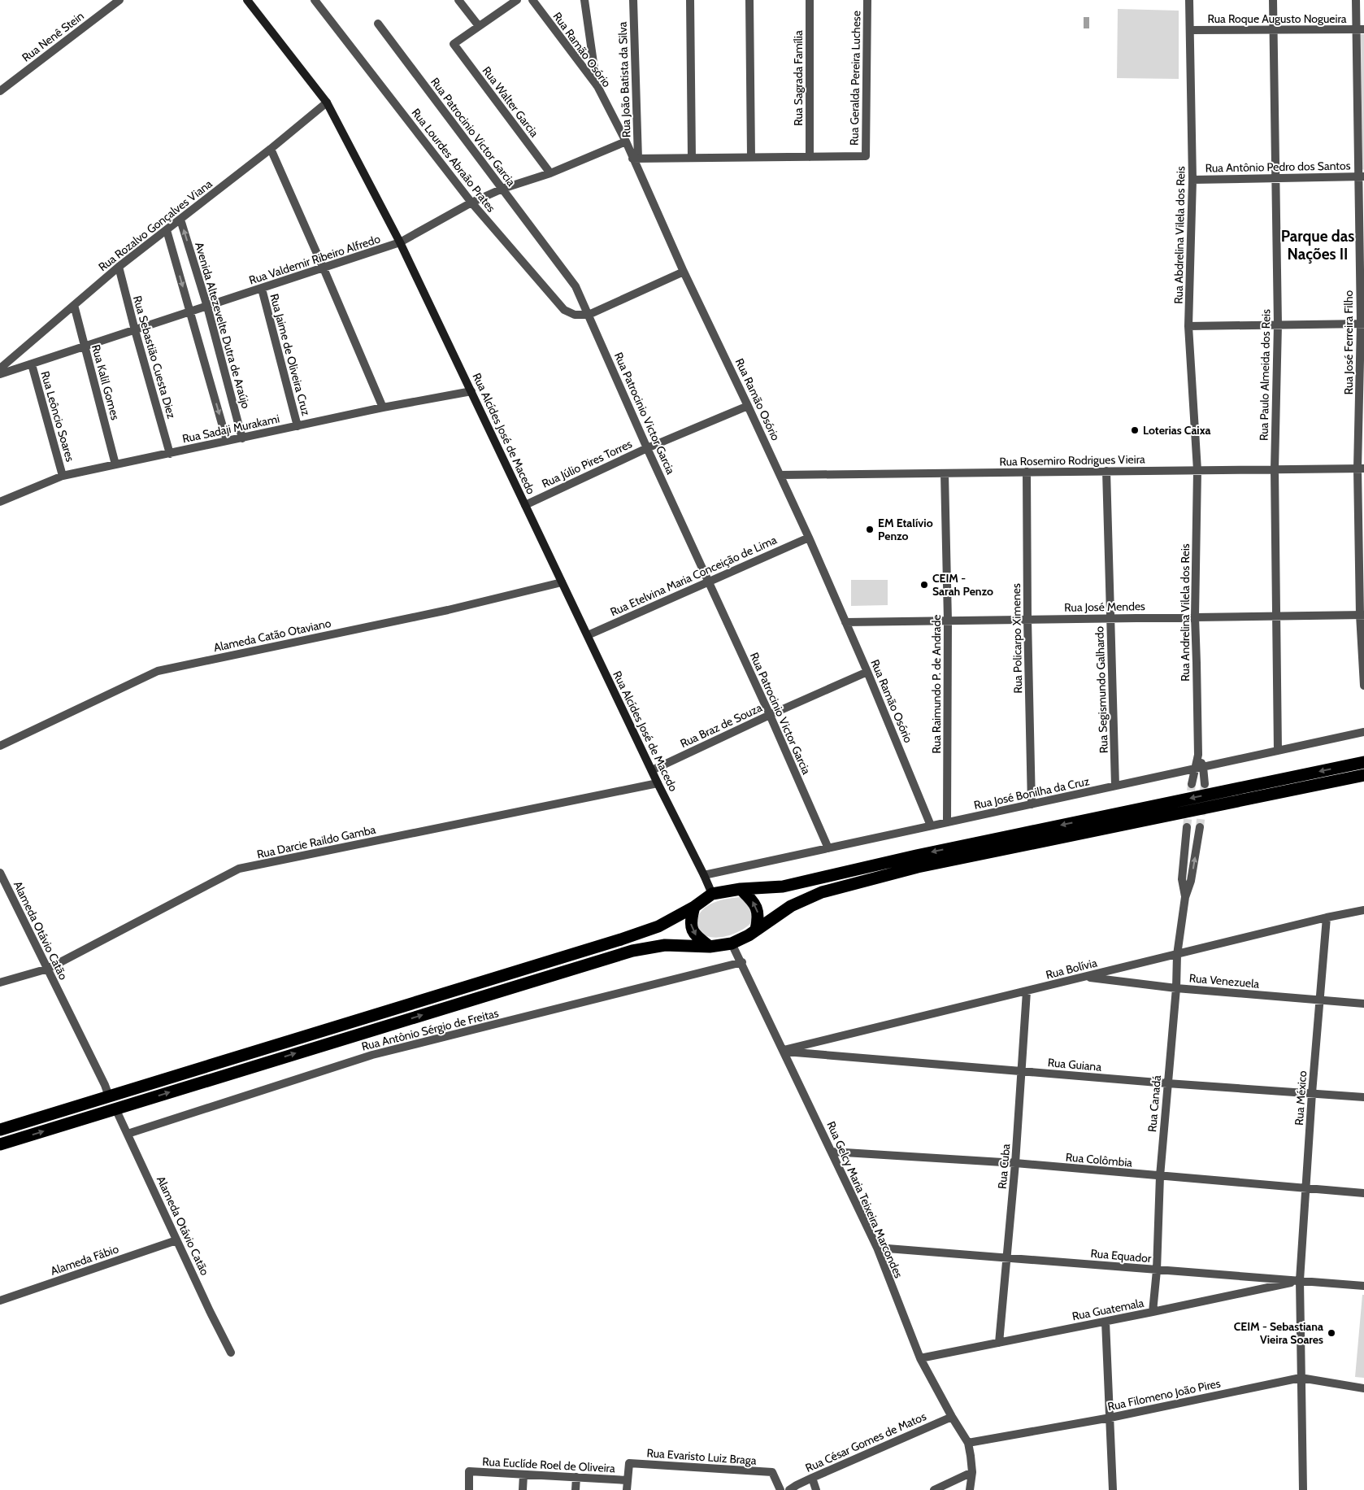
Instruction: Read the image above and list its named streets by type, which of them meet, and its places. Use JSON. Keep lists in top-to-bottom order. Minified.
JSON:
{"streets":{"street":["Rua Roque Augusto Nogueira","Rua Nenê Stein","Rua Ramão Osório","Rua Sagrada Família","Rua Geralda Pereira Luchese","Rua João Batista da Silva","Rua Walter Garcia","Rua Patrocinio Victor Garcia","Rua Lourdes Abraão Prates","Rua Antônio Pedro dos Santos","Rua Rozalvo Gonçalves Viana","Rua Abdrelina Vilela dos Reis","Rua Valdemir Ribeiro Alfredo","Avenida Altezevelte Dutra de Araújo","Rua José Ferreira Filho","Rua Jaime de Oliveira Cruz","Rua Sebastião Cuesta Diez","Rua Paulo Almeida dos Reis","Rua Kalil Gomes","Rua Leôncio Soares","Rua Sadaji Murakami","Rua Alcídes José de Macedo","Rua Rosemiro Rodrigues Vieira","Rua Júlio Pires Torres","Rua Etelvina Maria Conceição de Lima","Rua José Mendes","Rua Andrelina Vilela dos Reis","Alameda Catão Otaviano","Rua Policarpo Ximenes","Rua Raimundo P. de Andrade","Rua Segismundo Galhardo","Rua Braz de Souza","Rua José Bonilha da Cruz","Rua Darcie Raildo Gamba","Alameda Otávio Catão","Rua Bolívia","Rua Venezuela","Rua Antônio Sérgio de Freitas","Rua Guiana","Rua México","Rua Canadá","Rua Colômbia","Rua Cuba","Rua Gelcy Maria Teixeira Marcondes","Rua Equador","Alameda Fábio","Rua Guatemala","Rua Filomeno João Pires","Rua César Gomes de Matos","Rua Evaristo Luiz Braga","Rua Euclíde Roel de Oliveira"]},"crossings":[["Rua Roque Augusto Nogueira","Rua Abdrelina Vilela dos Reis"],["Rua Roque Augusto Nogueira","Rua José Ferreira Filho"],["Rua Roque Augusto Nogueira","Rua Paulo Almeida dos Reis"],["Rua Ramão Osório","Rua João Batista da Silva"],["Rua Ramão Osório","Rua Valdemir Ribeiro Alfredo"],["Rua Ramão Osório","Rua Rosemiro Rodrigues Vieira"],["Rua Ramão Osório","Rua Júlio Pires Torres"],["Rua Ramão Osório","Rua Etelvina Maria Conceição de Lima"],["Rua Ramão Osório","Rua José Mendes"],["Rua Ramão Osório","Rua Braz de Souza"],["Rua Ramão Osório","Rua José Bonilha da Cruz"],["Rua Sagrada Família","Rua Geralda Pereira Luchese"],["Rua Walter Garcia","Rua Valdemir Ribeiro Alfredo"],["Rua Patrocinio Victor Garcia","Rua Lourdes Abraão Prates"],["Rua Patrocinio Victor Garcia","Rua Valdemir Ribeiro Alfredo"],["Rua Patrocinio Victor Garcia","Rua Júlio Pires Torres"],["Rua Patrocinio Victor Garcia","Rua Etelvina Maria Conceição de Lima"],["Rua Patrocinio Victor Garcia","Rua Braz de Souza"],["Rua Patrocinio Victor Garcia","Rua José Bonilha da Cruz"],["Rua Lourdes Abraão Prates","Rua Valdemir Ribeiro Alfredo"],["Rua Antônio Pedro dos Santos","Rua Abdrelina Vilela dos Reis"],["Rua Antônio Pedro dos Santos","Rua José Ferreira Filho"],["Rua Antônio Pedro dos Santos","Rua Paulo Almeida dos Reis"],["Rua Rozalvo Gonçalves Viana","Avenida Altezevelte Dutra de Araújo"],["Rua Rozalvo Gonçalves Viana","Rua Sebastião Cuesta Diez"],["Rua Rozalvo Gonçalves Viana","Rua Kalil Gomes"],["Rua Rozalvo Gonçalves Viana","Rua Alcídes José de Macedo"],["Rua Abdrelina Vilela dos Reis","Rua Rosemiro Rodrigues Vieira"],["Rua Abdrelina Vilela dos Reis","Rua Andrelina Vilela dos Reis"],["Rua Valdemir Ribeiro Alfredo","Avenida Altezevelte Dutra de Araújo"],["Rua Valdemir Ribeiro Alfredo","Rua Jaime de Oliveira Cruz"],["Rua Valdemir Ribeiro Alfredo","Rua Sebastião Cuesta Diez"],["Rua Valdemir Ribeiro Alfredo","Rua Kalil Gomes"],["Rua Valdemir Ribeiro Alfredo","Rua Leôncio Soares"],["Rua Valdemir Ribeiro Alfredo","Rua Alcídes José de Macedo"],["Avenida Altezevelte Dutra de Araújo","Rua Sadaji Murakami"],["Rua José Ferreira Filho","Rua Rosemiro Rodrigues Vieira"],["Rua José Ferreira Filho","Rua José Mendes"],["Rua Jaime de Oliveira Cruz","Rua Sadaji Murakami"],["Rua Sebastião Cuesta Diez","Rua Sadaji Murakami"],["Rua Paulo Almeida dos Reis","Rua Rosemiro Rodrigues Vieira"],["Rua Paulo Almeida dos Reis","Rua José Mendes"],["Rua Paulo Almeida dos Reis","Rua José Bonilha da Cruz"],["Rua Kalil Gomes","Rua Sadaji Murakami"],["Rua Leôncio Soares","Rua Sadaji Murakami"],["Rua Sadaji Murakami","Rua Alcídes José de Macedo"],["Rua Alcídes José de Macedo","Rua Júlio Pires Torres"],["Rua Alcídes José de Macedo","Rua Etelvina Maria Conceição de Lima"],["Rua Alcídes José de Macedo","Alameda Catão Otaviano"],["Rua Alcídes José de Macedo","Rua Braz de Souza"],["Rua Alcídes José de Macedo","Rua José Bonilha da Cruz"],["Rua Alcídes José de Macedo","Rua Darcie Raildo Gamba"],["Rua Alcídes José de Macedo","Rua Gelcy Maria Teixeira Marcondes"],["Rua Rosemiro Rodrigues Vieira","Rua Andrelina Vilela dos Reis"],["Rua Rosemiro Rodrigues Vieira","Rua Policarpo Ximenes"],["Rua Rosemiro Rodrigues Vieira","Rua Raimundo P. de Andrade"],["Rua Rosemiro Rodrigues Vieira","Rua Segismundo Galhardo"],["Rua José Mendes","Rua Andrelina Vilela dos Reis"],["Rua José Mendes","Rua Policarpo Ximenes"],["Rua José Mendes","Rua Raimundo P. de Andrade"],["Rua José Mendes","Rua Segismundo Galhardo"],["Rua Policarpo Ximenes","Rua José Bonilha da Cruz"],["Rua Raimundo P. de Andrade","Rua José Bonilha da Cruz"],["Rua Segismundo Galhardo","Rua José Bonilha da Cruz"],["Rua Darcie Raildo Gamba","Alameda Otávio Catão"],["Alameda Otávio Catão","Rua Antônio Sérgio de Freitas"],["Alameda Otávio Catão","Alameda Fábio"],["Rua Bolívia","Rua Venezuela"],["Rua Bolívia","Rua Guiana"],["Rua Bolívia","Rua México"],["Rua Bolívia","Rua Canadá"],["Rua Bolívia","Rua Cuba"],["Rua Bolívia","Rua Gelcy Maria Teixeira Marcondes"],["Rua Venezuela","Rua México"],["Rua Venezuela","Rua Canadá"],["Rua Antônio Sérgio de Freitas","Rua Gelcy Maria Teixeira Marcondes"],["Rua Guiana","Rua México"],["Rua Guiana","Rua Canadá"],["Rua Guiana","Rua Cuba"],["Rua Guiana","Rua Gelcy Maria Teixeira Marcondes"],["Rua México","Rua Colômbia"],["Rua México","Rua Equador"],["Rua México","Rua Guatemala"],["Rua México","Rua Filomeno João Pires"],["Rua Canadá","Rua Colômbia"],["Rua Canadá","Rua Equador"],["Rua Canadá","Rua Guatemala"],["Rua Colômbia","Rua Cuba"],["Rua Colômbia","Rua Gelcy Maria Teixeira Marcondes"],["Rua Cuba","Rua Equador"],["Rua Cuba","Rua Guatemala"],["Rua Gelcy Maria Teixeira Marcondes","Rua Equador"],["Rua Gelcy Maria Teixeira Marcondes","Rua Guatemala"],["Rua Gelcy Maria Teixeira Marcondes","Rua Filomeno João Pires"],["Rua Gelcy Maria Teixeira Marcondes","Rua César Gomes de Matos"],["Rua Equador","Rua Guatemala"],["Rua Evaristo Luiz Braga","Rua Euclíde Roel de Oliveira"]],"districts":["Parque das Nações II"],"places":["Loterias Caixa","EM Etalívio Penzo","CEIM - Sarah Penzo","CEIM - Sebastiana Vieira Soares"]}
